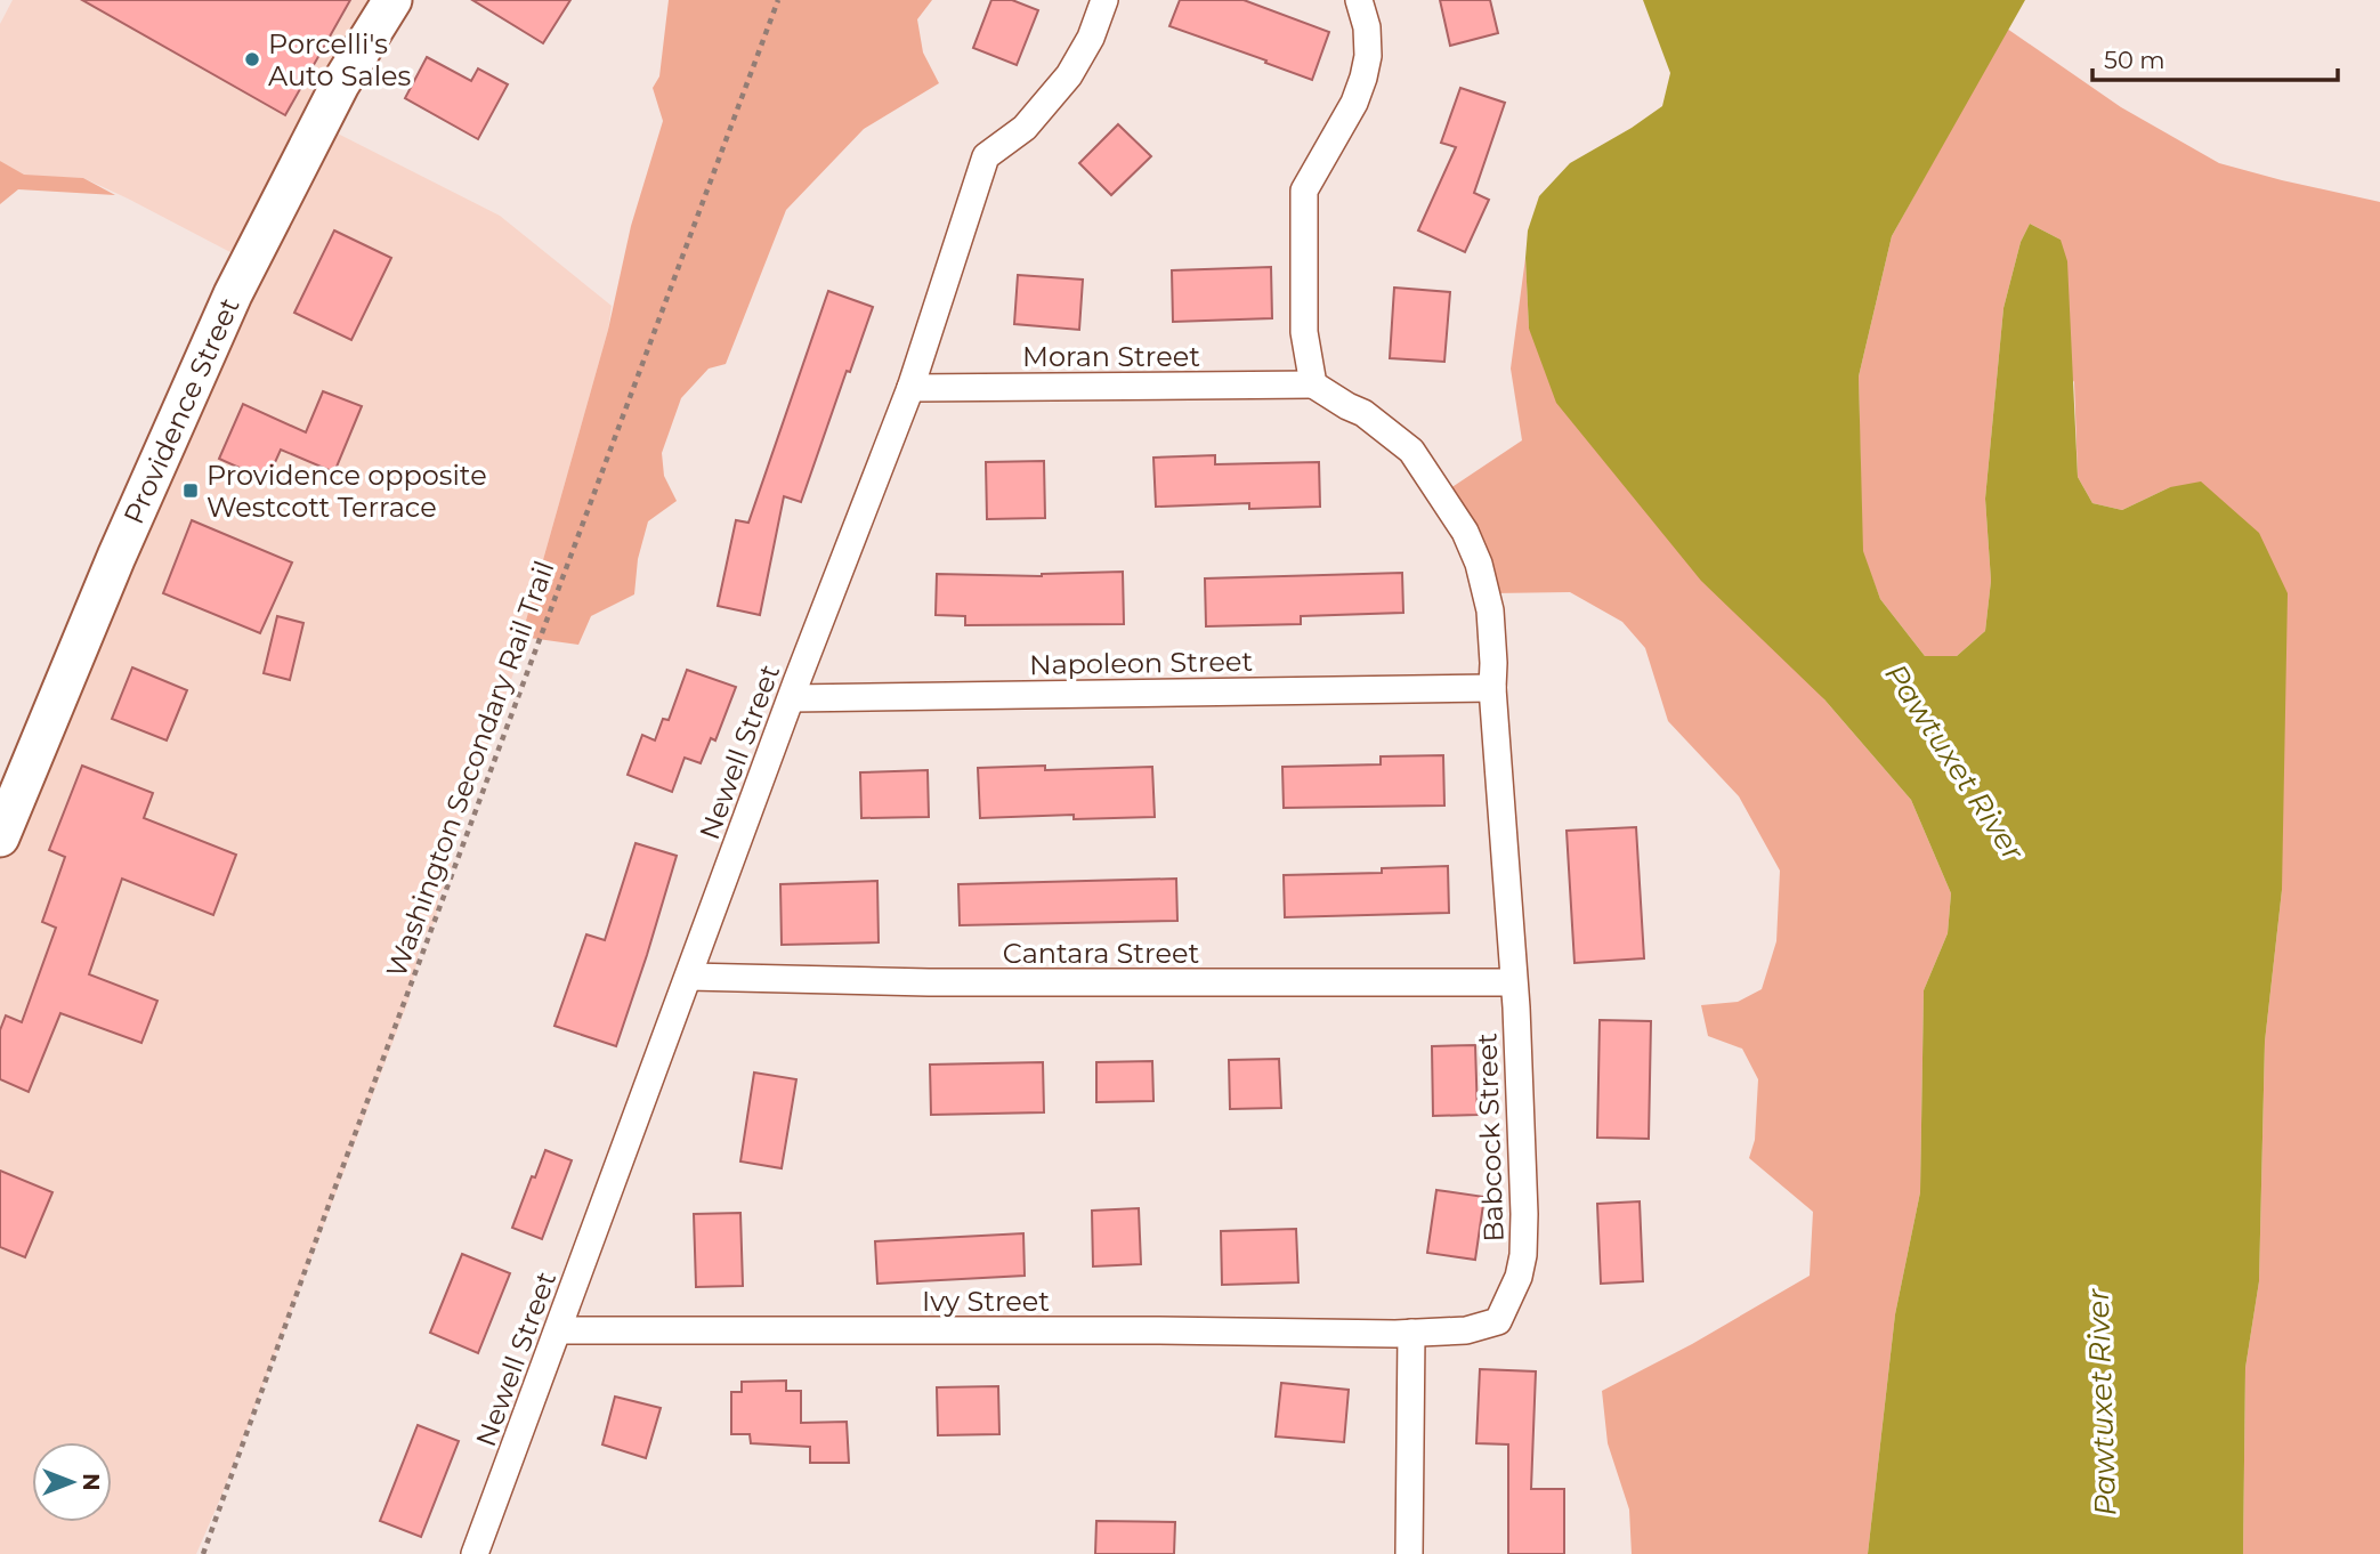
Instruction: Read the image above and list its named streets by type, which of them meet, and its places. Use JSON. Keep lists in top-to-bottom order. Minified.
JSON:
{"streets":{"main road":["Providence Street"],"street":["Moran Street","Napoleon Street","Newell Street","Cantara Street","Babcock Street","Ivy Street"],"path":["Washington Secondary Rail Trail"]},"crossings":[["Moran Street","Newell Street"],["Napoleon Street","Newell Street"],["Napoleon Street","Babcock Street"],["Newell Street","Cantara Street"],["Newell Street","Ivy Street"],["Cantara Street","Babcock Street"],["Babcock Street","Ivy Street"]],"water":["Pawtuxet River"],"places":{"other":["Porcelli's Auto Sales"],"transit":["Providence opposite Westcott Terrace"]},"scale_bar":"50 m","north":"right"}
